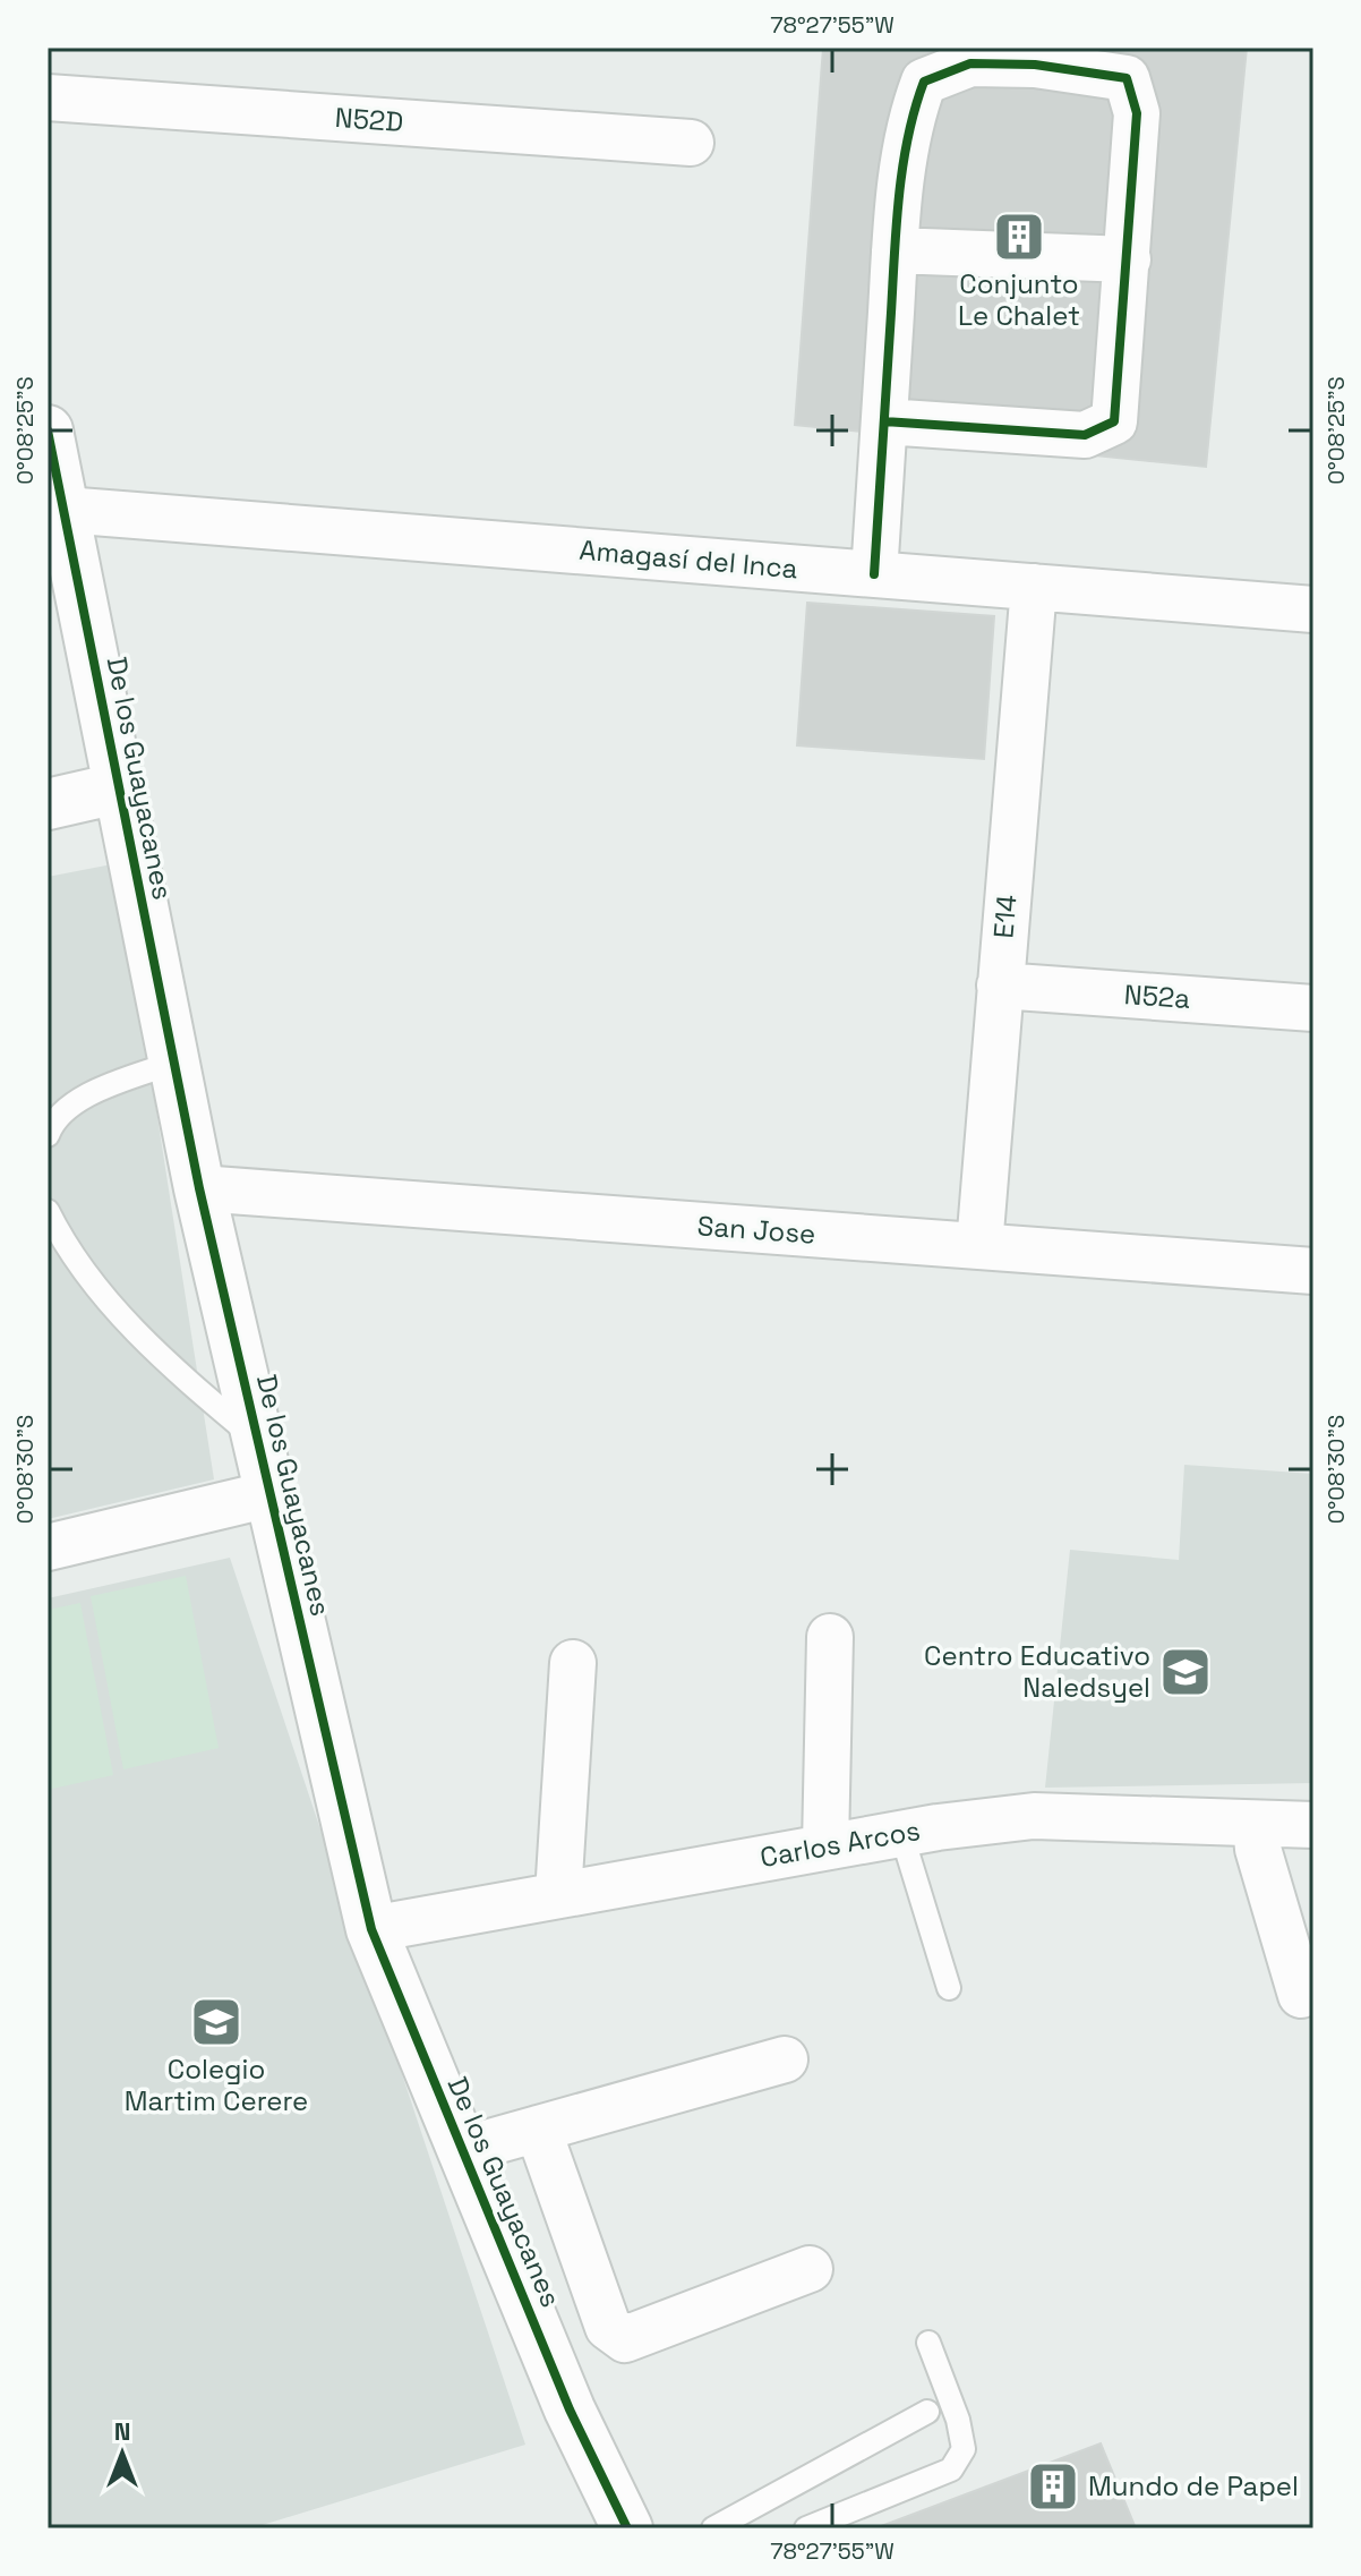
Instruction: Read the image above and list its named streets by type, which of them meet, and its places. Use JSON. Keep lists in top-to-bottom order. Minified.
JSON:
{"streets":{"street":["N52D","Amagasí del Inca","De los Guayacanes","E14","N52a","San Jose","Carlos Arcos"]},"crossings":[["Amagasí del Inca","De los Guayacanes"],["Amagasí del Inca","E14"],["De los Guayacanes","San Jose"],["De los Guayacanes","Carlos Arcos"],["E14","N52a"],["E14","San Jose"]],"places":{"building":["Conjunto Le Chalet","Mundo de Papel"],"school or university":["Centro Educativo Naledsyel","Colegio Martim Cerere"]},"north":"top","coordinates":["78°27'55\"W","0°08'25\"S","0°08'30\"S"]}
